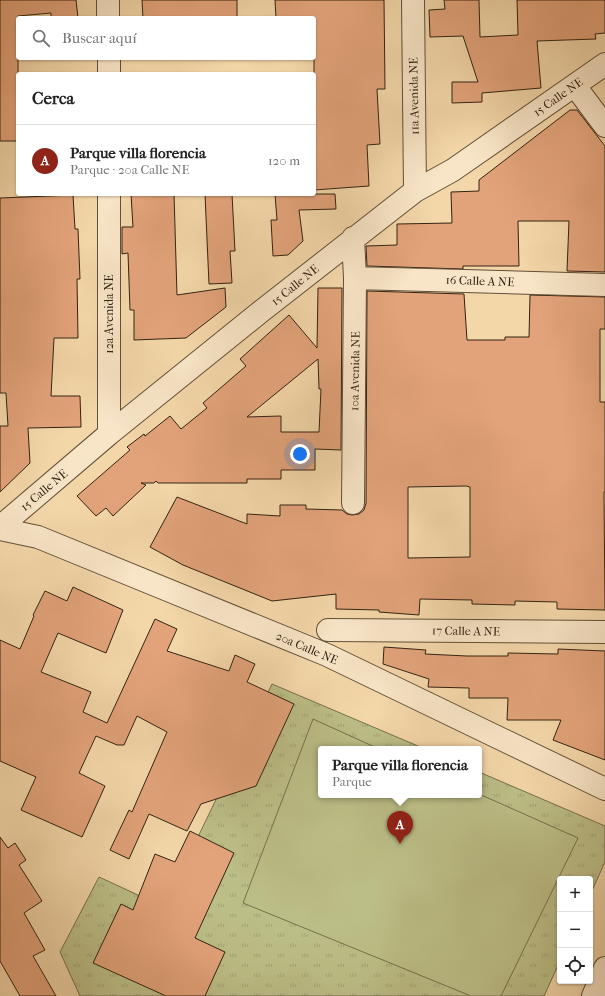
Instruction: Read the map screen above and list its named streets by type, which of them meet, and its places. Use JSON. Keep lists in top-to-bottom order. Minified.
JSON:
{"streets":{"street":["11a Avenida NE","15 Calle NE","16 Calle A NE","12a Avenida NE","10a Avenida NE","17 Calle A NE","20a Calle NE"]},"crossings":[["11a Avenida NE","15 Calle NE"],["15 Calle NE","12a Avenida NE"],["15 Calle NE","10a Avenida NE"],["15 Calle NE","20a Calle NE"],["16 Calle A NE","10a Avenida NE"]],"page":{"search":"Buscar aquí","heading":"Cerca","list":[{"mark":"A","name":"Parque villa florencia","note":"Parque · 20a Calle NE","value":"120 m"}],"popup":["Parque villa florencia","Parque"],"pins":"A","map_buttons":["+","−"]}}
